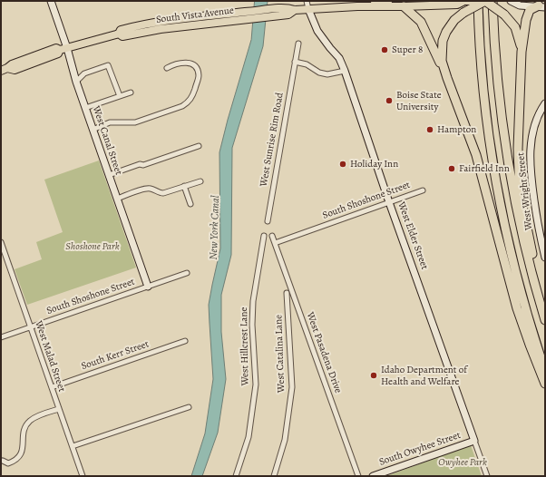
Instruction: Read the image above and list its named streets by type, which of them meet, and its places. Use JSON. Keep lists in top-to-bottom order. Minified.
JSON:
{"streets":{"main road":["South Vista Avenue"],"street":["West Sunrise Rim Road","West Canal Street","West Wright Street","South Shoshone Street","West Elder Street","West Hillcrest Lane","West Pasadena Drive","West Catalina Lane","South Kerr Street","West Malad Street","South Owyhee Street"]},"crossings":[["South Vista Avenue","West Canal Street"],["South Vista Avenue","West Elder Street"],["West Canal Street","South Shoshone Street"],["South Shoshone Street","West Elder Street"],["South Shoshone Street","West Pasadena Drive"],["South Shoshone Street","West Malad Street"],["West Elder Street","South Owyhee Street"],["South Kerr Street","West Malad Street"]],"water":["New York Canal"],"parks":["Shoshone Park","Owyhee Park"],"places":["Super 8","Boise State University","Hampton","Holiday Inn","Fairfield Inn","Idaho Department of Health and Welfare"]}
